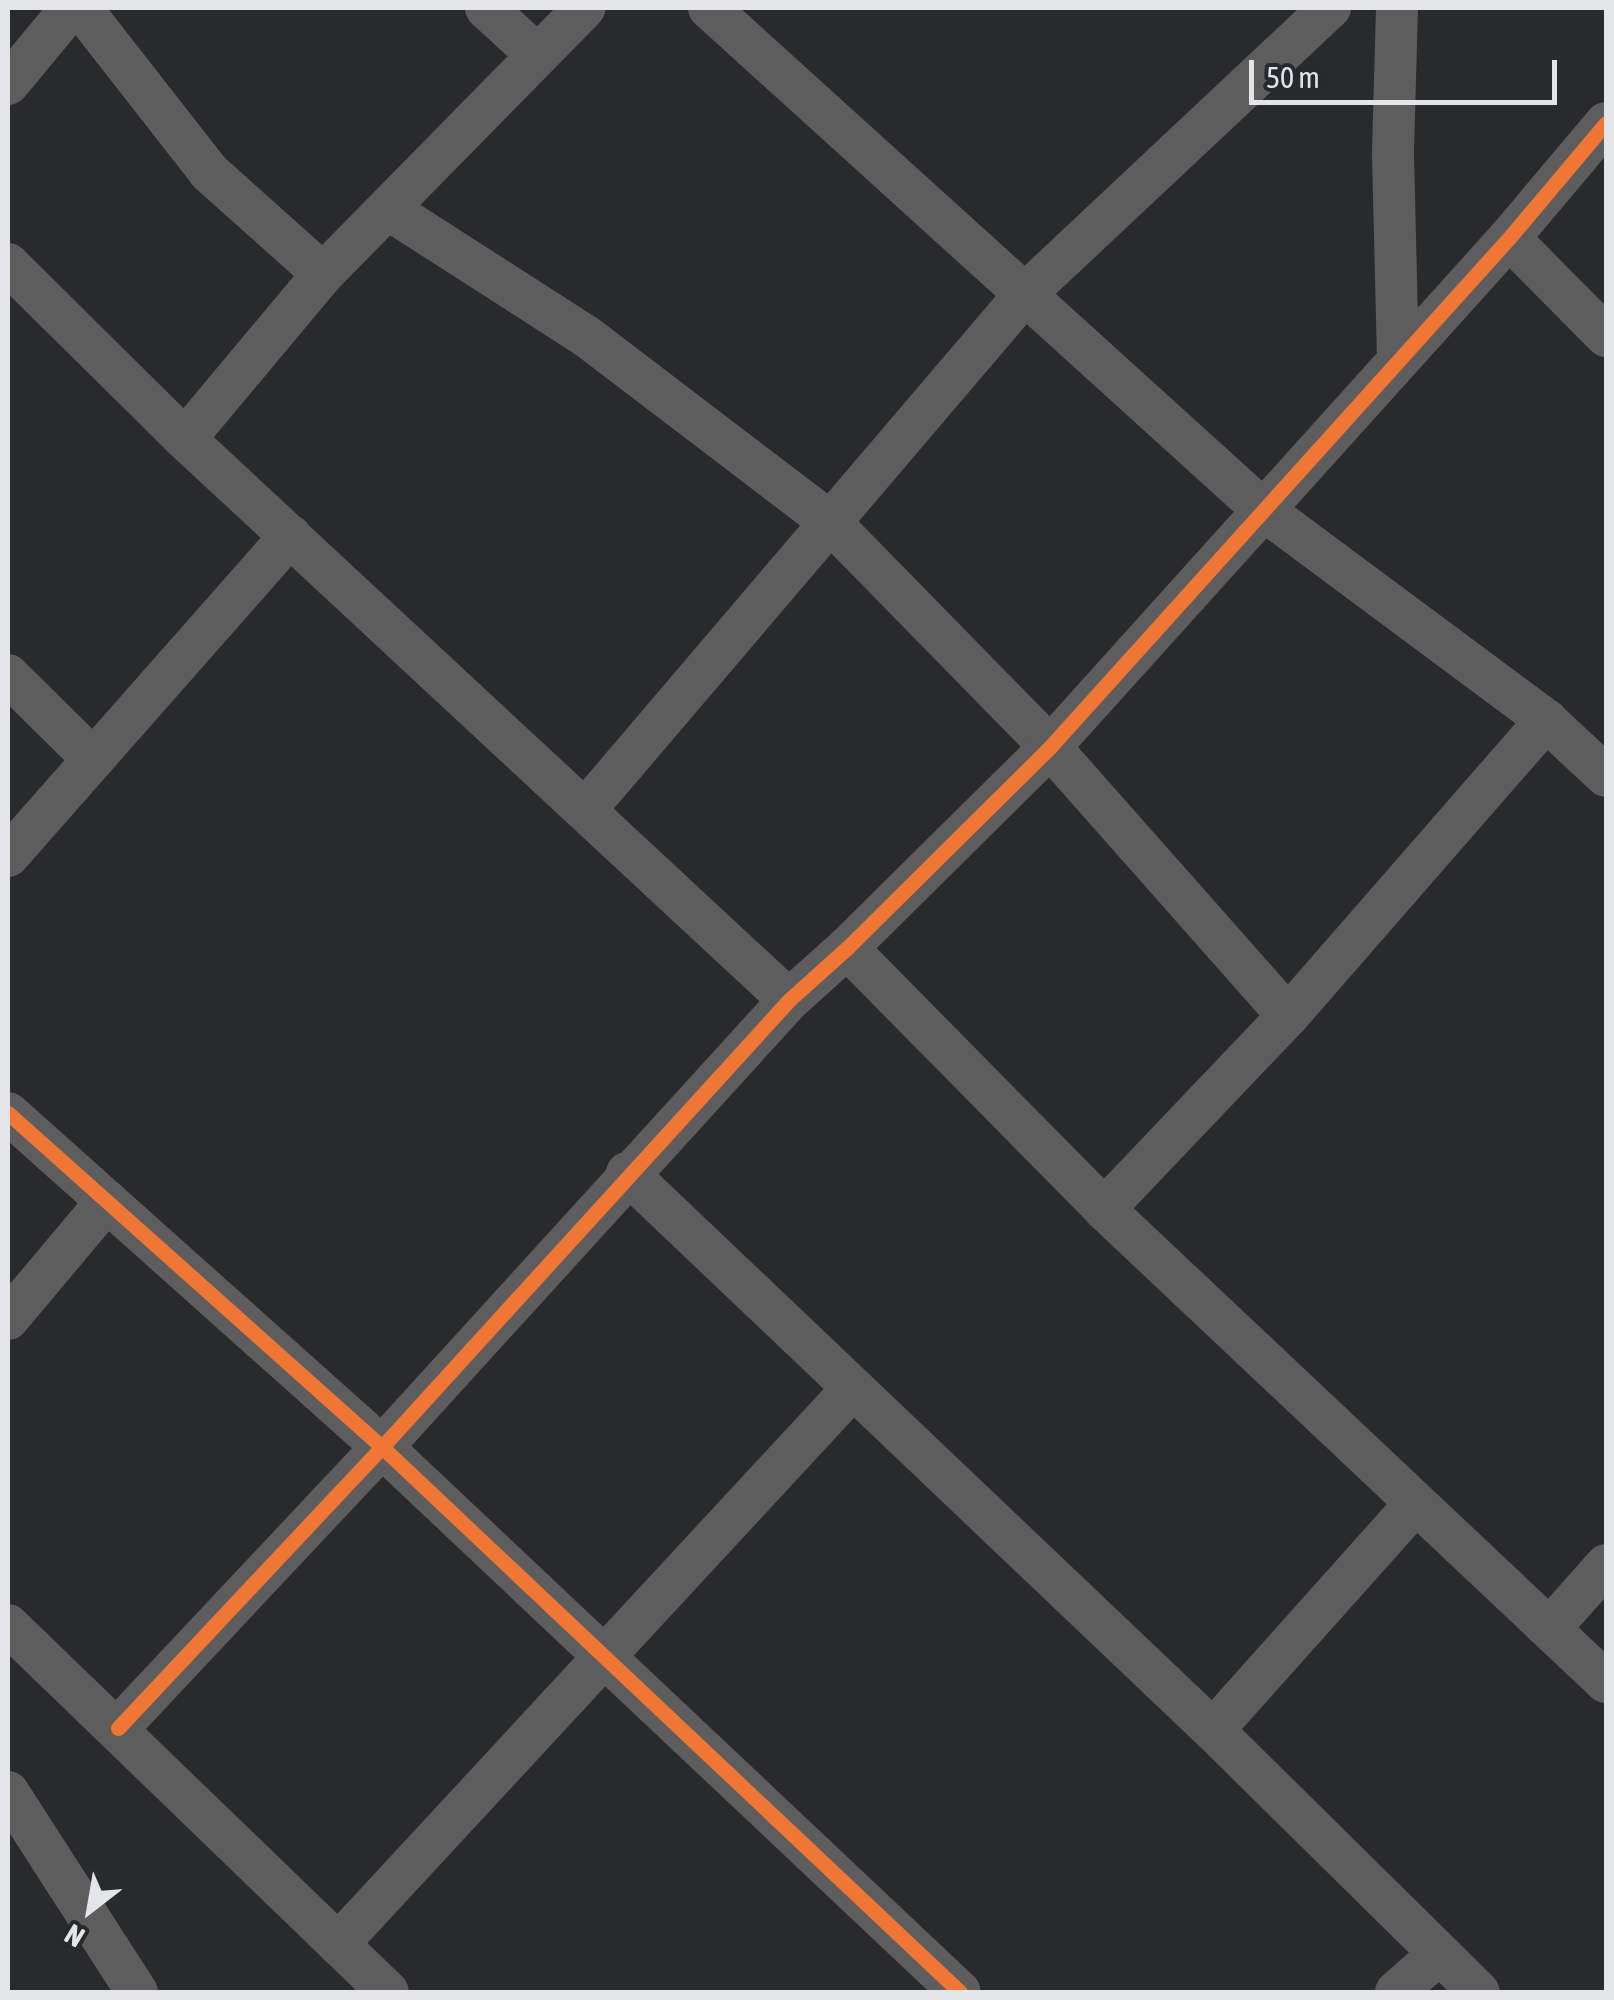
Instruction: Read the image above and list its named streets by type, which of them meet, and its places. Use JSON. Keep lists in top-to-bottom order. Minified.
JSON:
{"scale_bar":"50 m","north":"bottom left"}
